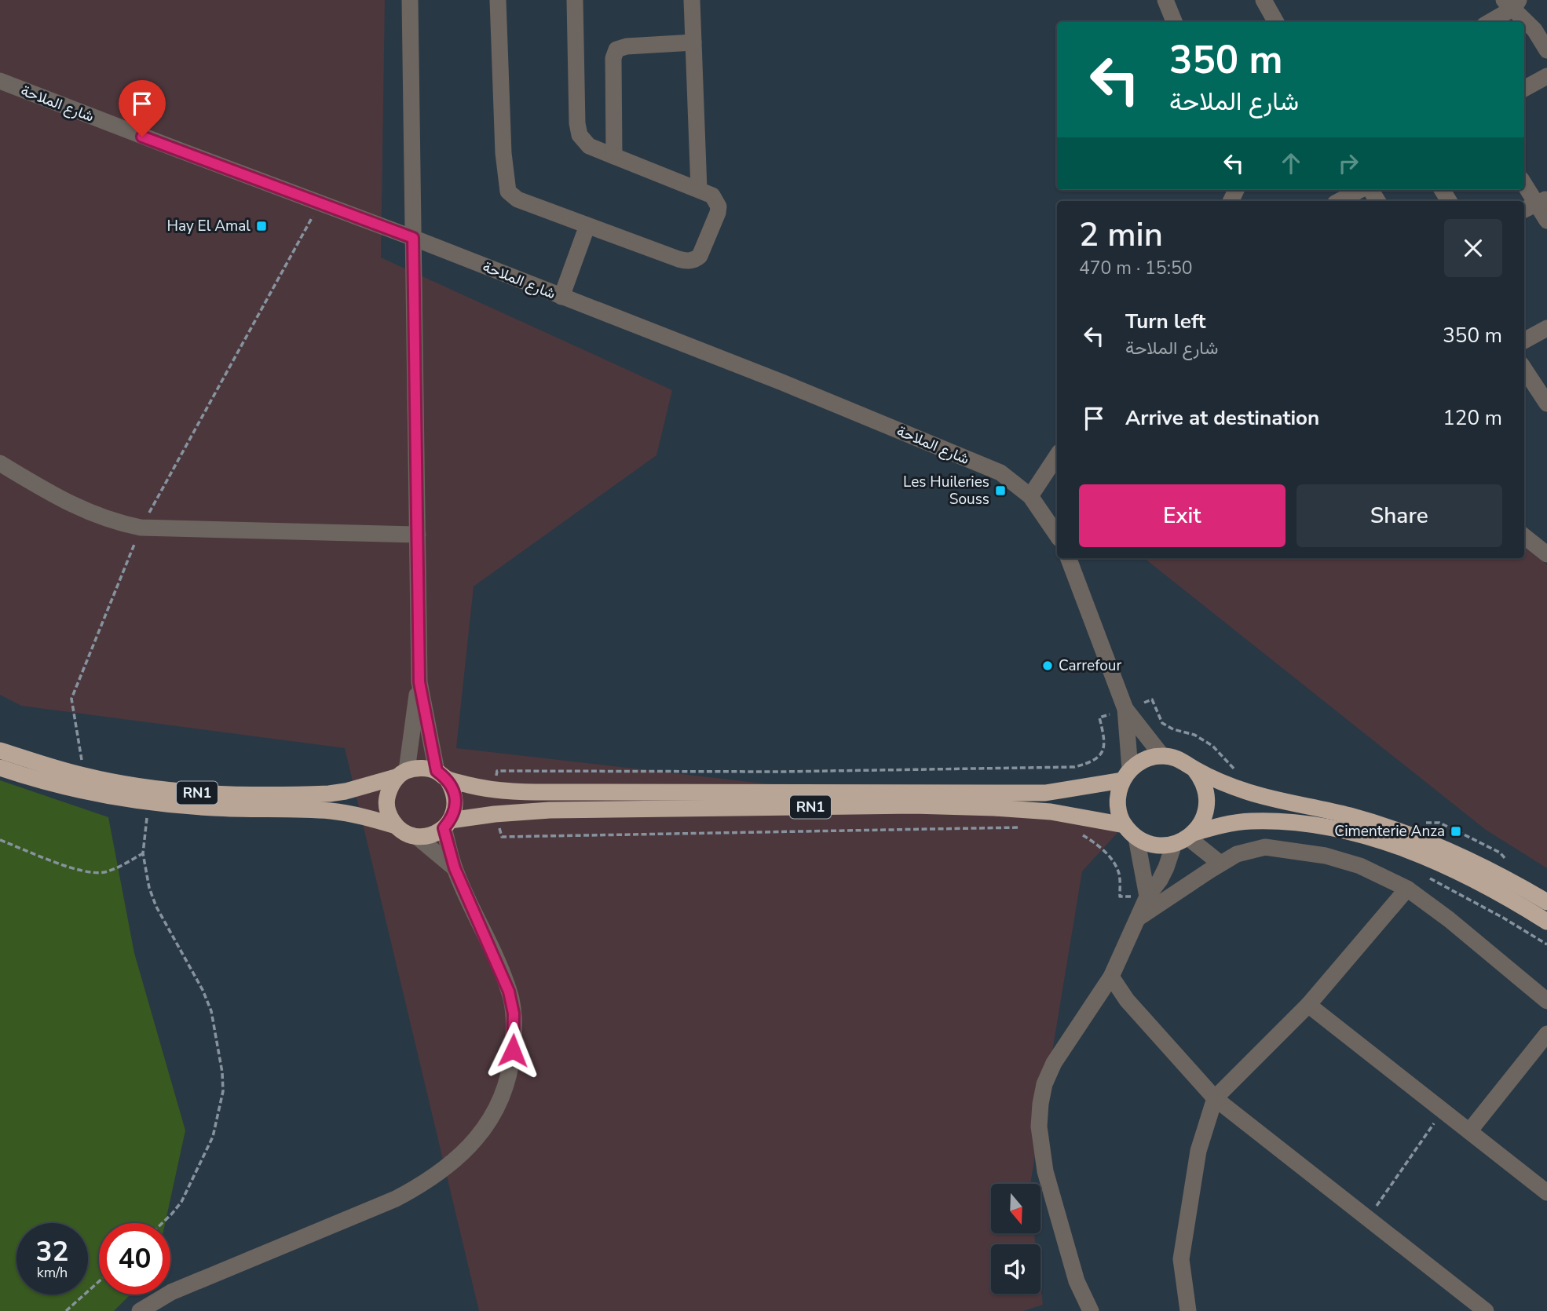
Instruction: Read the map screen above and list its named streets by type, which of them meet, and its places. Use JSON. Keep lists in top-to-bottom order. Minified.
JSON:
{"streets":{"highway":["RN1"],"street":["شارع الملاحة"]},"places":{"transit":["Hay El Amal","Les Huileries Souss","Cimenterie Anza"],"other":["Carrefour"]},"north":"bottom","page":{"turn":["350 m","شارع الملاحة"],"heading":["2 min","470 m · 15:50"],"list":[{"name":"Turn left","note":"شارع الملاحة","value":"350 m"},{"name":"Arrive at destination","value":"120 m"}],"buttons":["Exit","Share"],"speed":"32 km/h","limit":"40"}}
